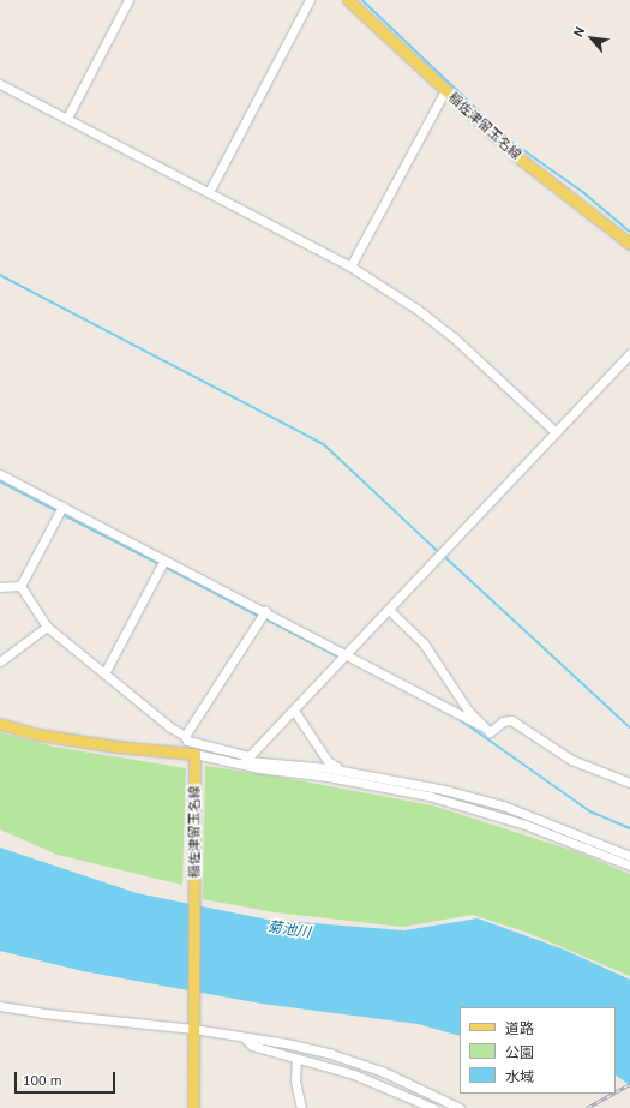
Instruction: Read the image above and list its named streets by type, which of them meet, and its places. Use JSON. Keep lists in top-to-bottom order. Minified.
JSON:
{"streets":{"main road":["稲佐津留玉名線"]},"water":["菊池川"],"legend":["道路","公園","水域"],"scale_bar":"100 m","north":"top left"}
